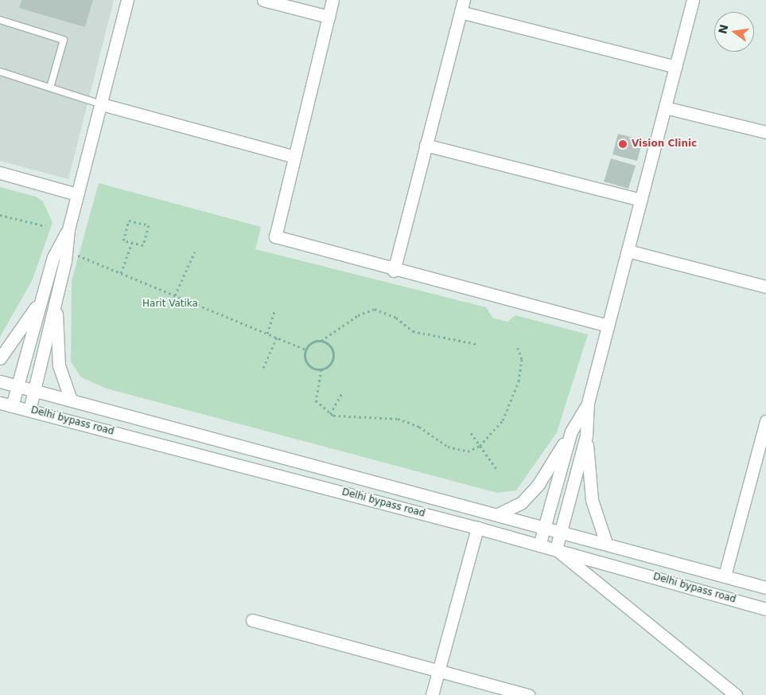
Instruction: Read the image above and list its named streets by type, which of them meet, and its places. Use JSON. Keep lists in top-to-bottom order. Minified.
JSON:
{"streets":{"street":["Delhi bypass road"]},"parks":["Harit Vatika"],"places":["Vision Clinic"],"north":"left"}
